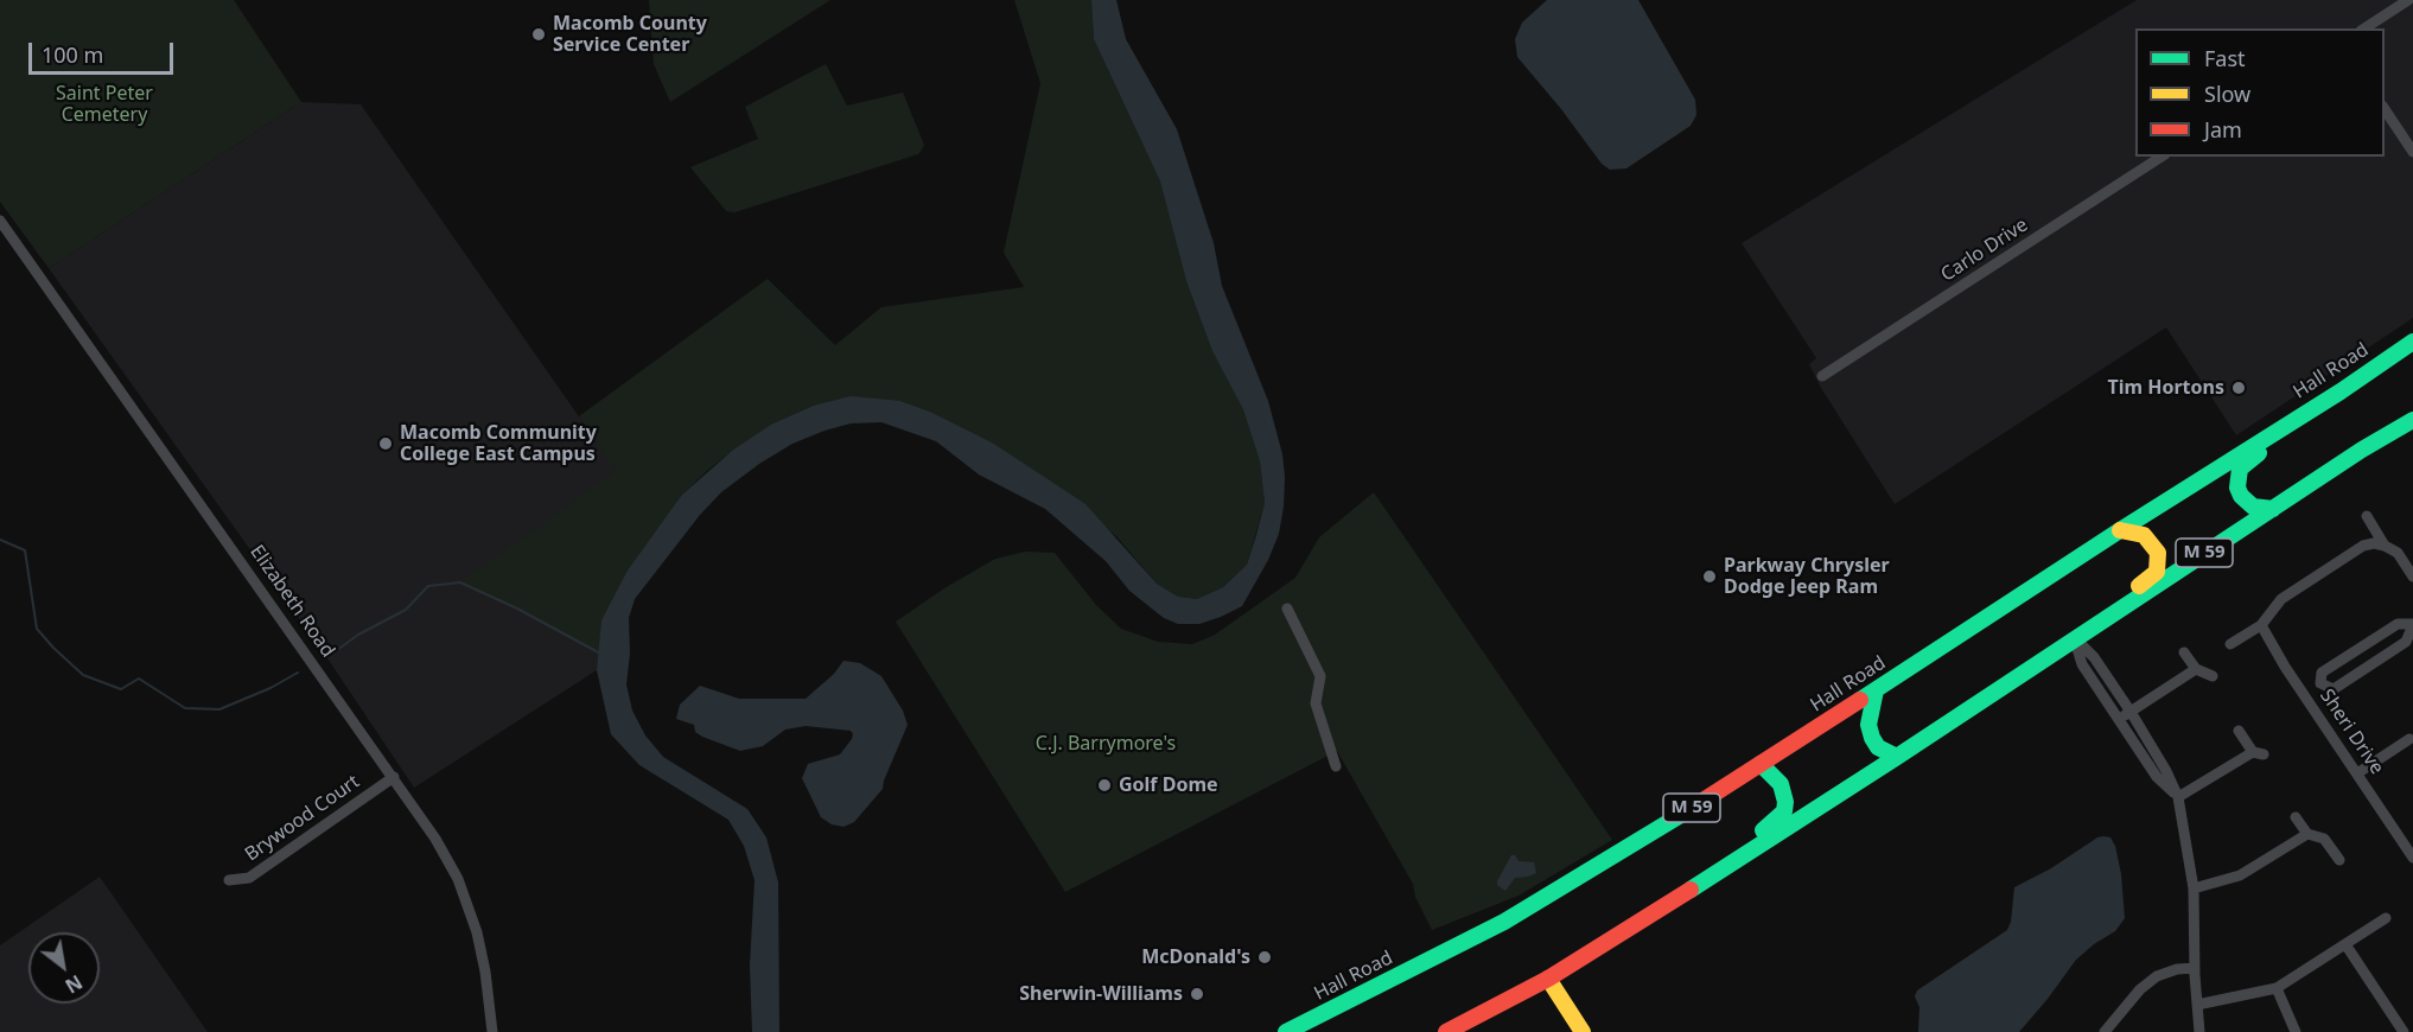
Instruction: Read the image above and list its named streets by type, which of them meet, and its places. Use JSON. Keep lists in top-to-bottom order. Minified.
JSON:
{"streets":{"main road":["Hall Road","M 59"],"street":["Carlo Drive","Elizabeth Road","Sheri Drive","Brywood Court"]},"crossings":[["Elizabeth Road","Brywood Court"]],"parks":["Saint Peter Cemetery","C.J. Barrymore's"],"places":["Macomb County Service Center","Tim Hortons","Macomb Community College East Campus","Parkway Chrysler Dodge Jeep Ram","Golf Dome","McDonald's","Sherwin-Williams"],"legend":["Fast","Slow","Jam"],"scale_bar":"100 m","north":"bottom right"}
